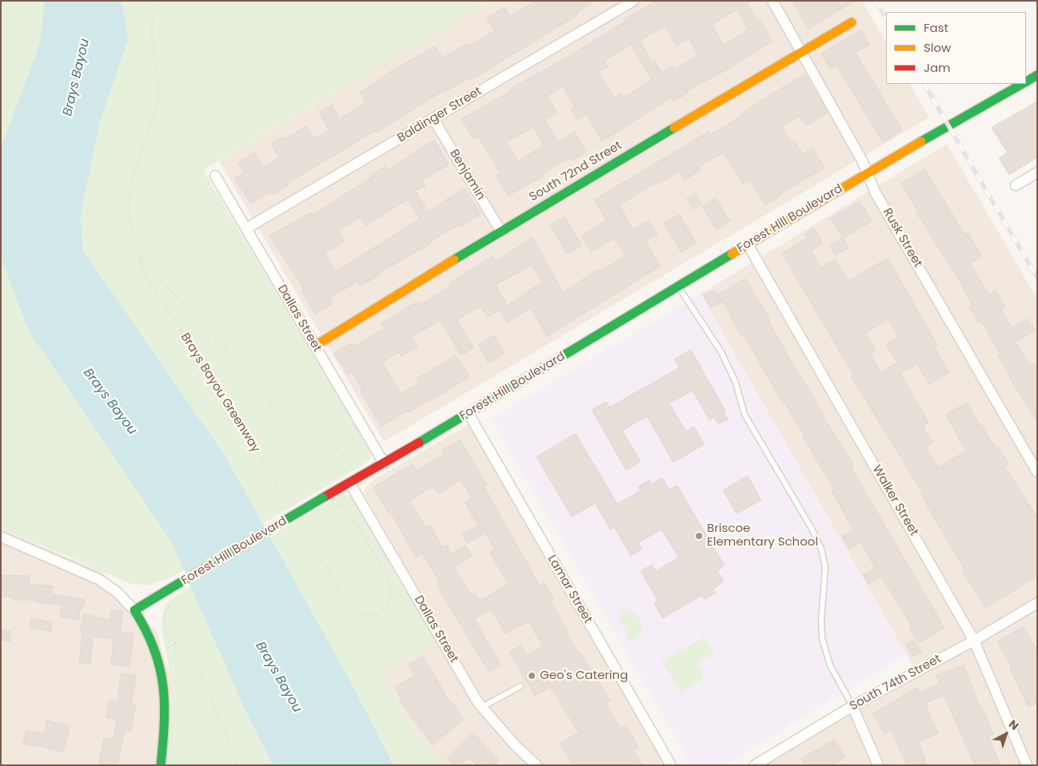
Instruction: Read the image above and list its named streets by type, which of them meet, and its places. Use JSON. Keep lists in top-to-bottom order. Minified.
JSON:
{"streets":{"street":["Baldinger Street","South 72nd Street","Benjamin","Forest Hill Boulevard","Rusk Street","Dallas Street","Walker Street","Lamar Street","South 74th Street"],"path":["Brays Bayou Greenway"]},"crossings":[["Baldinger Street","Benjamin"],["Baldinger Street","Dallas Street"],["South 72nd Street","Benjamin"],["South 72nd Street","Rusk Street"],["South 72nd Street","Dallas Street"],["Forest Hill Boulevard","Rusk Street"],["Forest Hill Boulevard","Dallas Street"],["Forest Hill Boulevard","Walker Street"],["Forest Hill Boulevard","Lamar Street"],["Walker Street","South 74th Street"]],"water":["Brays Bayou"],"places":["Briscoe Elementary School","Geo's Catering"],"legend":["Fast","Slow","Jam"],"north":"top right"}
